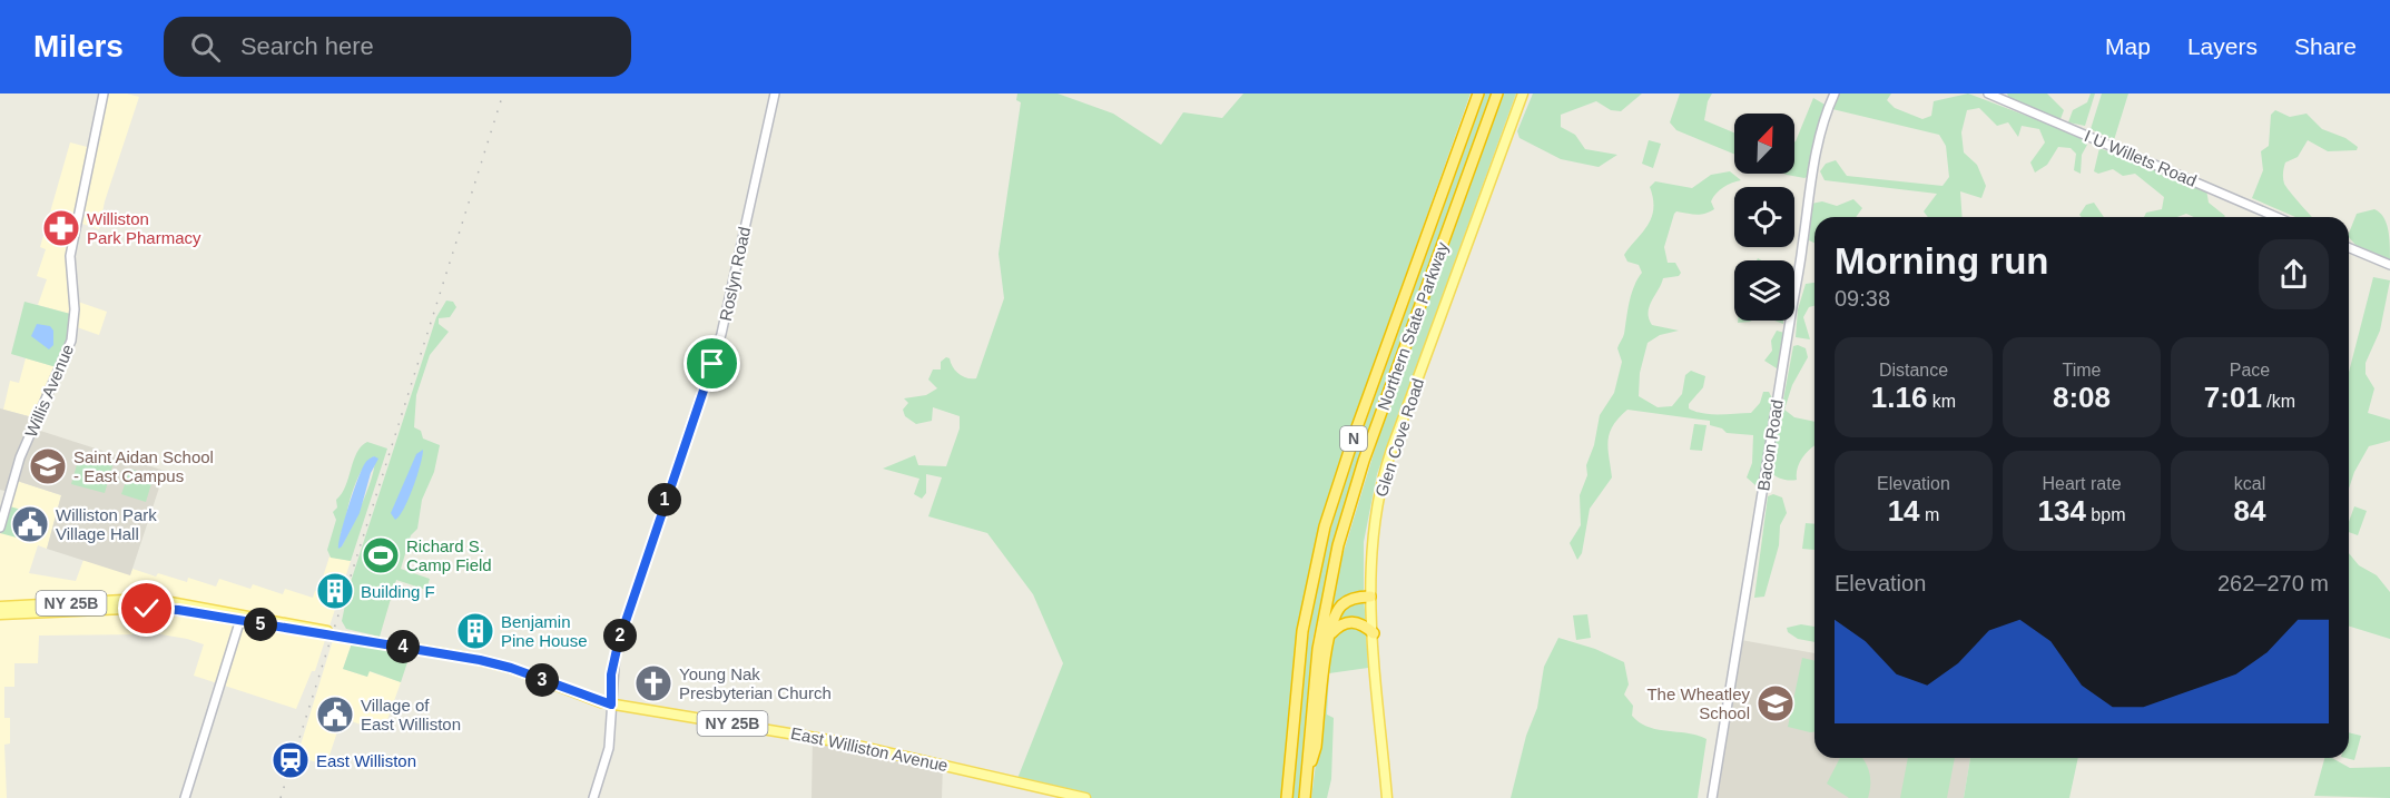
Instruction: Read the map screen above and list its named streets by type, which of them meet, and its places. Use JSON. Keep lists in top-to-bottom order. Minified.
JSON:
{"streets":{"highway":["Northern State Parkway","N"],"main road":["Glen Cove Road","NY 25B","East Williston Avenue"],"street":["I U Willets Road","Roslyn Road","Willis Avenue","Bacon Road"]},"crossings":[["Roslyn Road","East Williston Avenue"],["NY 25B","East Williston Avenue"]],"places":{"pharmacy":["Williston Park Pharmacy"],"school or university":["Saint Aidan School - East Campus","The Wheatley School"],"public building":["Williston Park Village Hall","Village of East Williston"],"sports":["Richard S. Camp Field"],"building":["Building F","Benjamin Pine House"],"church":["Young Nak Presbyterian Church"],"station":["East Williston"]},"north":"top right","page":{"header":"Milers","search":"Search here","nav":["Map","Layers","Share"],"heading":["Morning run","09:38"],"stats":[["Distance","1.16 km"],["Time","8:08"],["Pace","7:01 /km"],["Elevation","14 m"],["Heart rate","134 bpm"],["kcal","84"]],"pins":["1","5","2","4","3"],"chart":["Elevation","262–270 m"]}}
